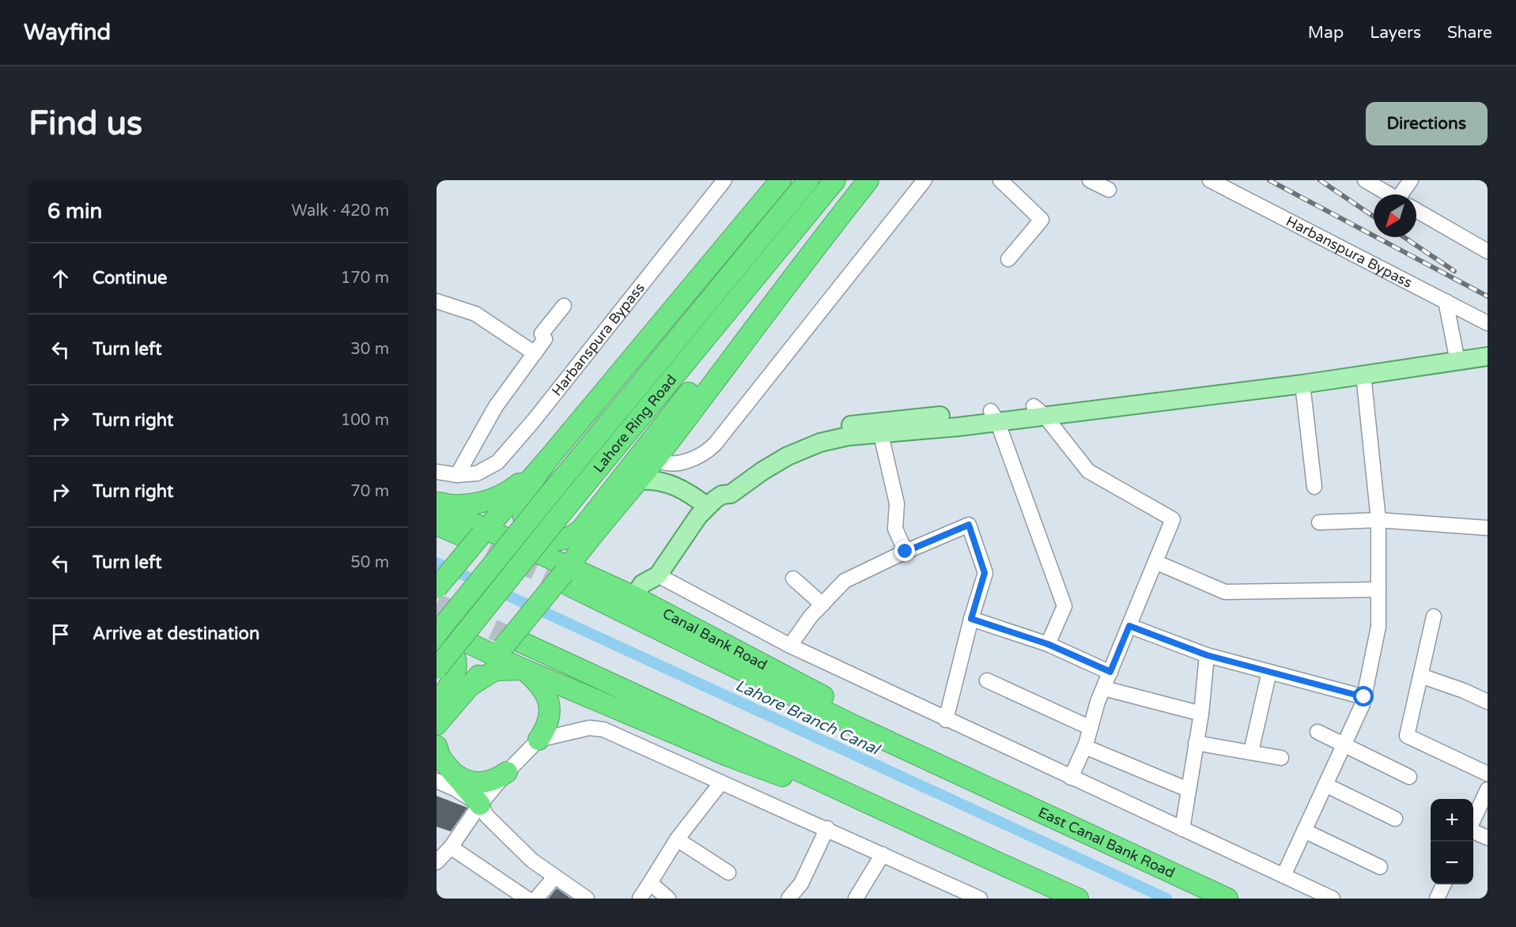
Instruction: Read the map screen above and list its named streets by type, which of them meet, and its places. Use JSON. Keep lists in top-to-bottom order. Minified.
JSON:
{"streets":{"highway":["Lahore Ring Road","Canal Bank Road","East Canal Bank Road"],"street":["Harbanspura Bypass"]},"crossings":[["Canal Bank Road","East Canal Bank Road"]],"water":["Lahore Branch Canal"],"north":"bottom left","page":{"header":"Wayfind","nav":["Map","Layers","Share"],"buttons":"Directions","title":"Find us","heading":["6 min","Walk · 420 m"],"list":[["Continue","170 m"],["Turn left","30 m"],["Turn right","100 m"],["Turn right","70 m"],["Turn left","50 m"],"Arrive at destination"],"map_buttons":["+","−"]}}
